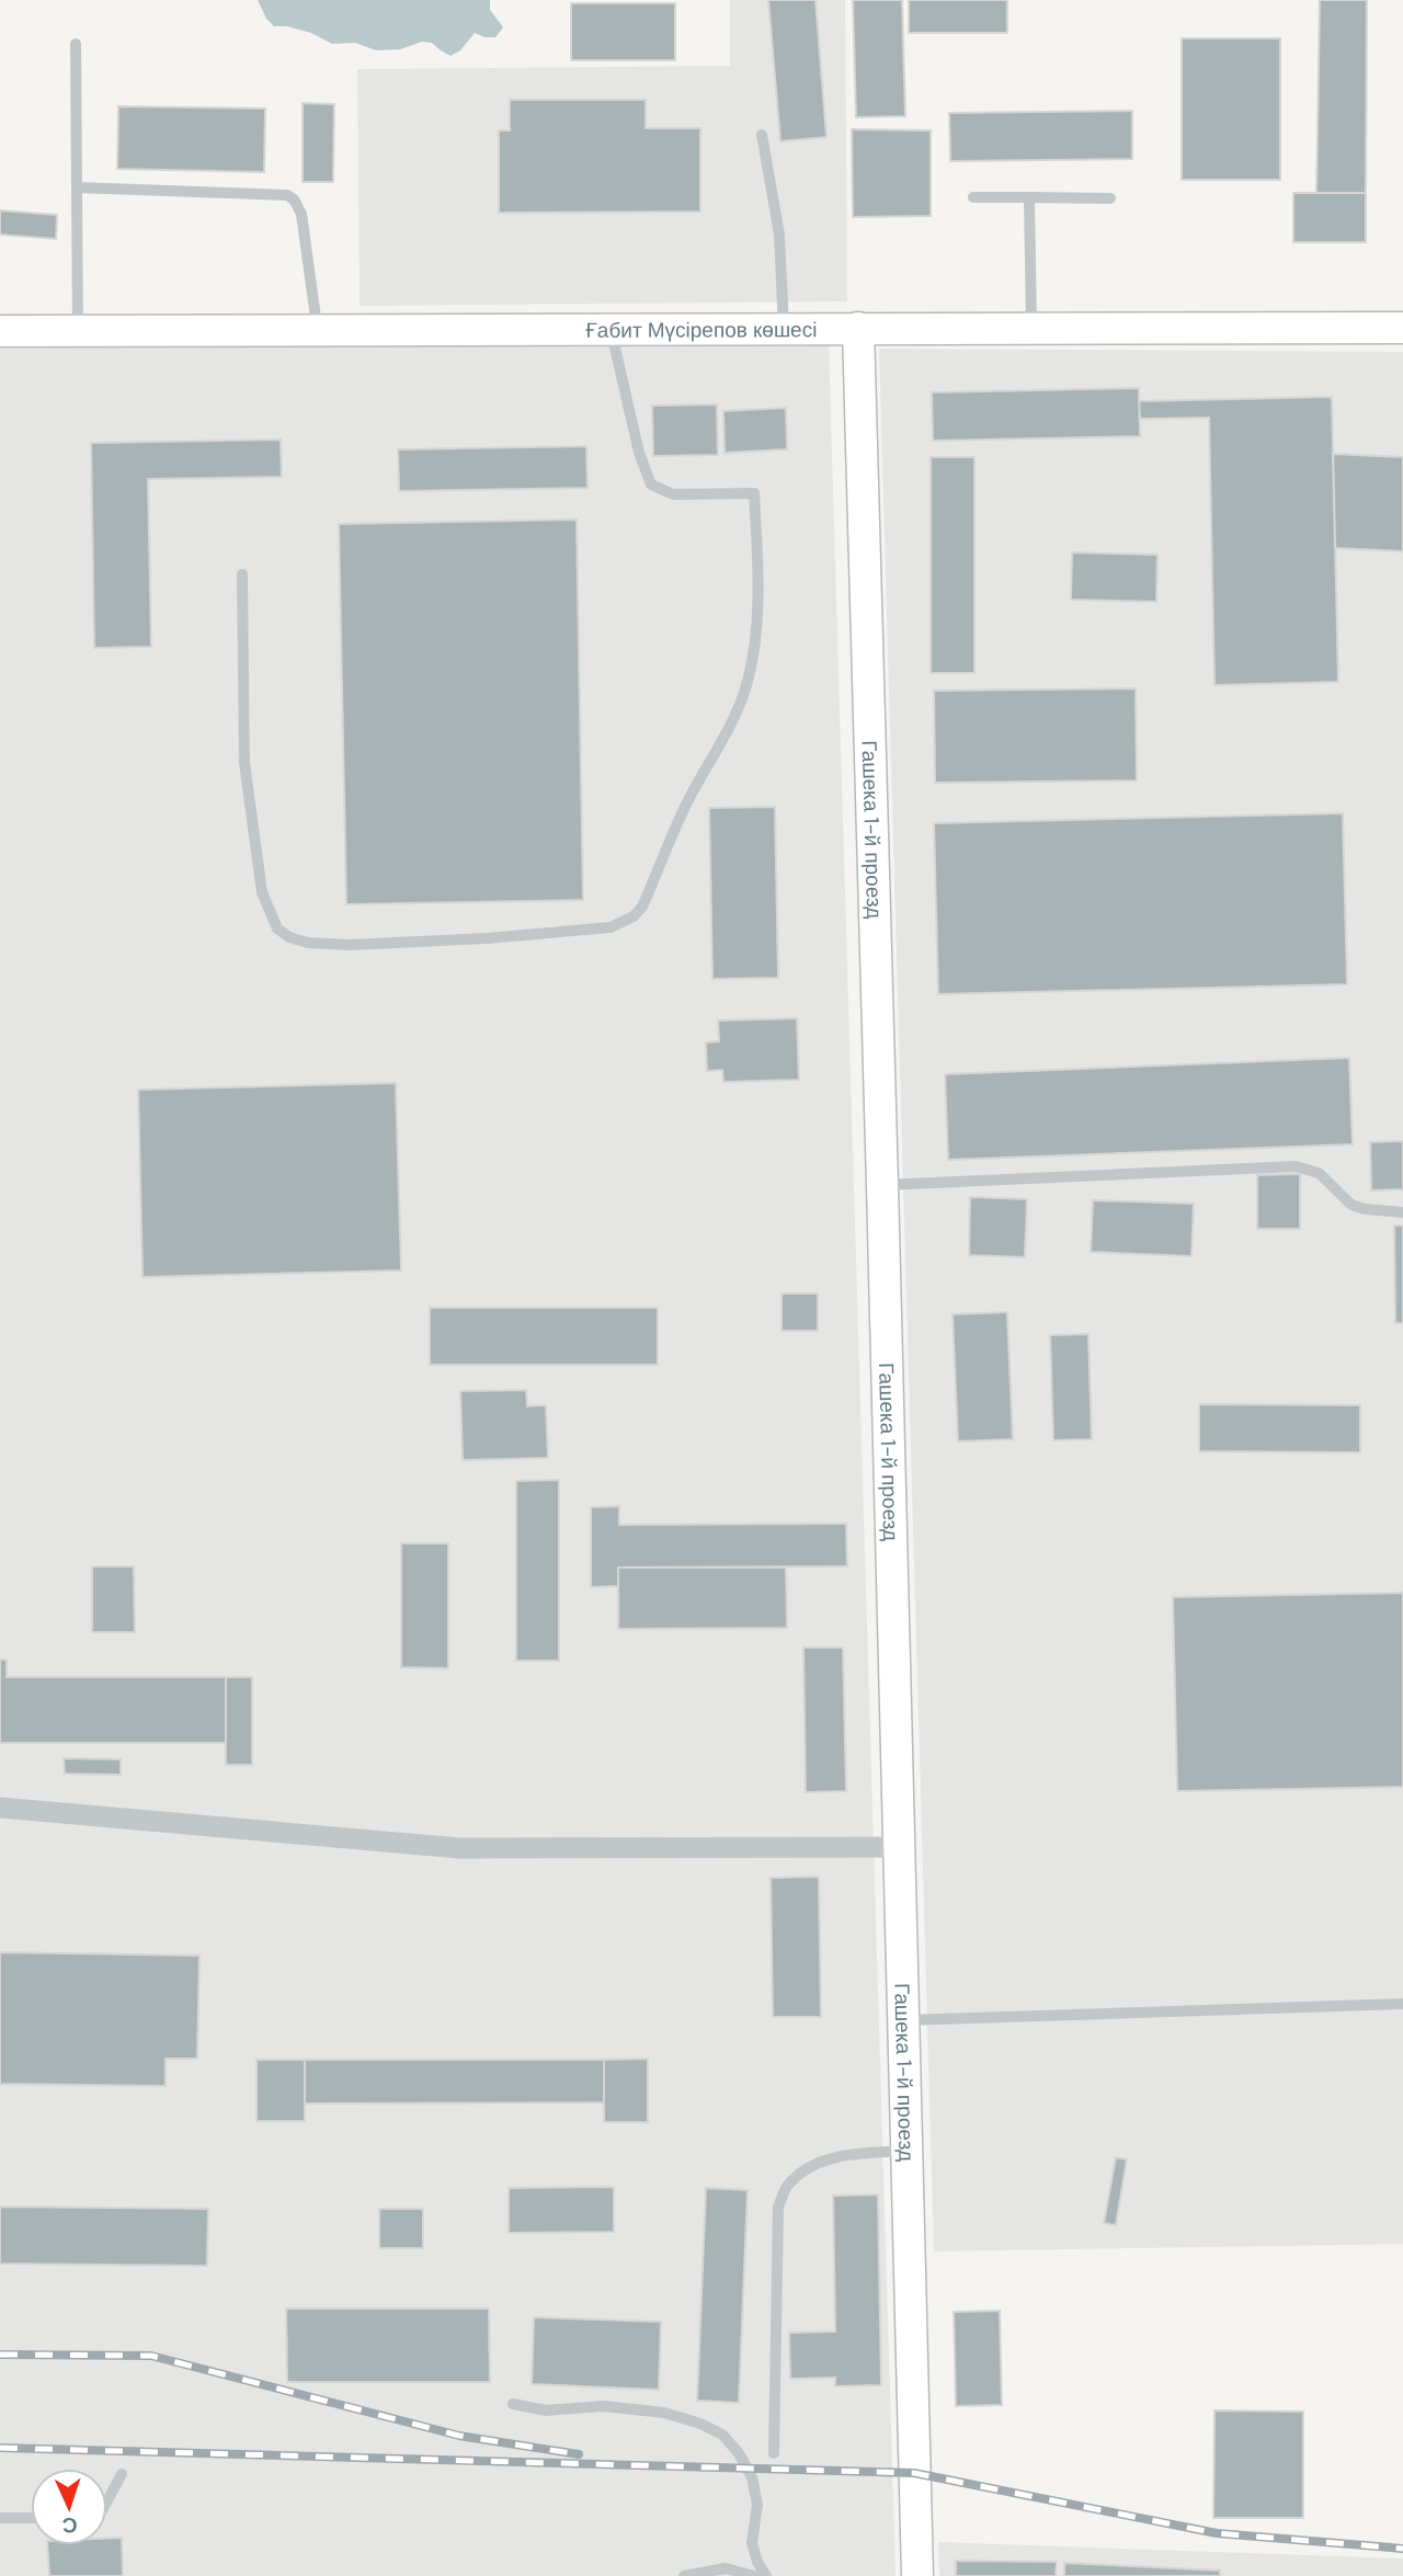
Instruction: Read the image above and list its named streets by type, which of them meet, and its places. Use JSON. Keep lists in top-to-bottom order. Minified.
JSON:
{"streets":{"main road":["Ғабит Мүсірепов көшесі","Гашека 1-й проезд"]},"crossings":[["Ғабит Мүсірепов көшесі","Гашека 1-й проезд"]],"north":"bottom"}
